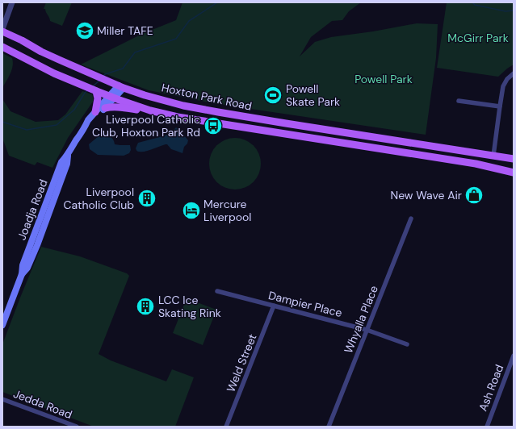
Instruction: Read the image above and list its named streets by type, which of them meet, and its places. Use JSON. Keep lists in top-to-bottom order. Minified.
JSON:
{"streets":{"main road":["Hoxton Park Road","Joadja Road"],"street":["Dampier Place","Whyalla Place","Weld Street","Ash Road","Jedda Road"]},"crossings":[["Hoxton Park Road","Joadja Road"],["Dampier Place","Whyalla Place"],["Dampier Place","Weld Street"]],"parks":["McGirr Park","Powell Park"],"places":{"school or university":["Miller TAFE"],"sports":["Powell Skate Park"],"bus stop":["Liverpool Catholic Club, Hoxton Park Rd"],"shop":["New Wave Air"],"building":["Liverpool Catholic Club","LCC Ice Skating Rink"],"hotel":["Mercure Liverpool"]}}
